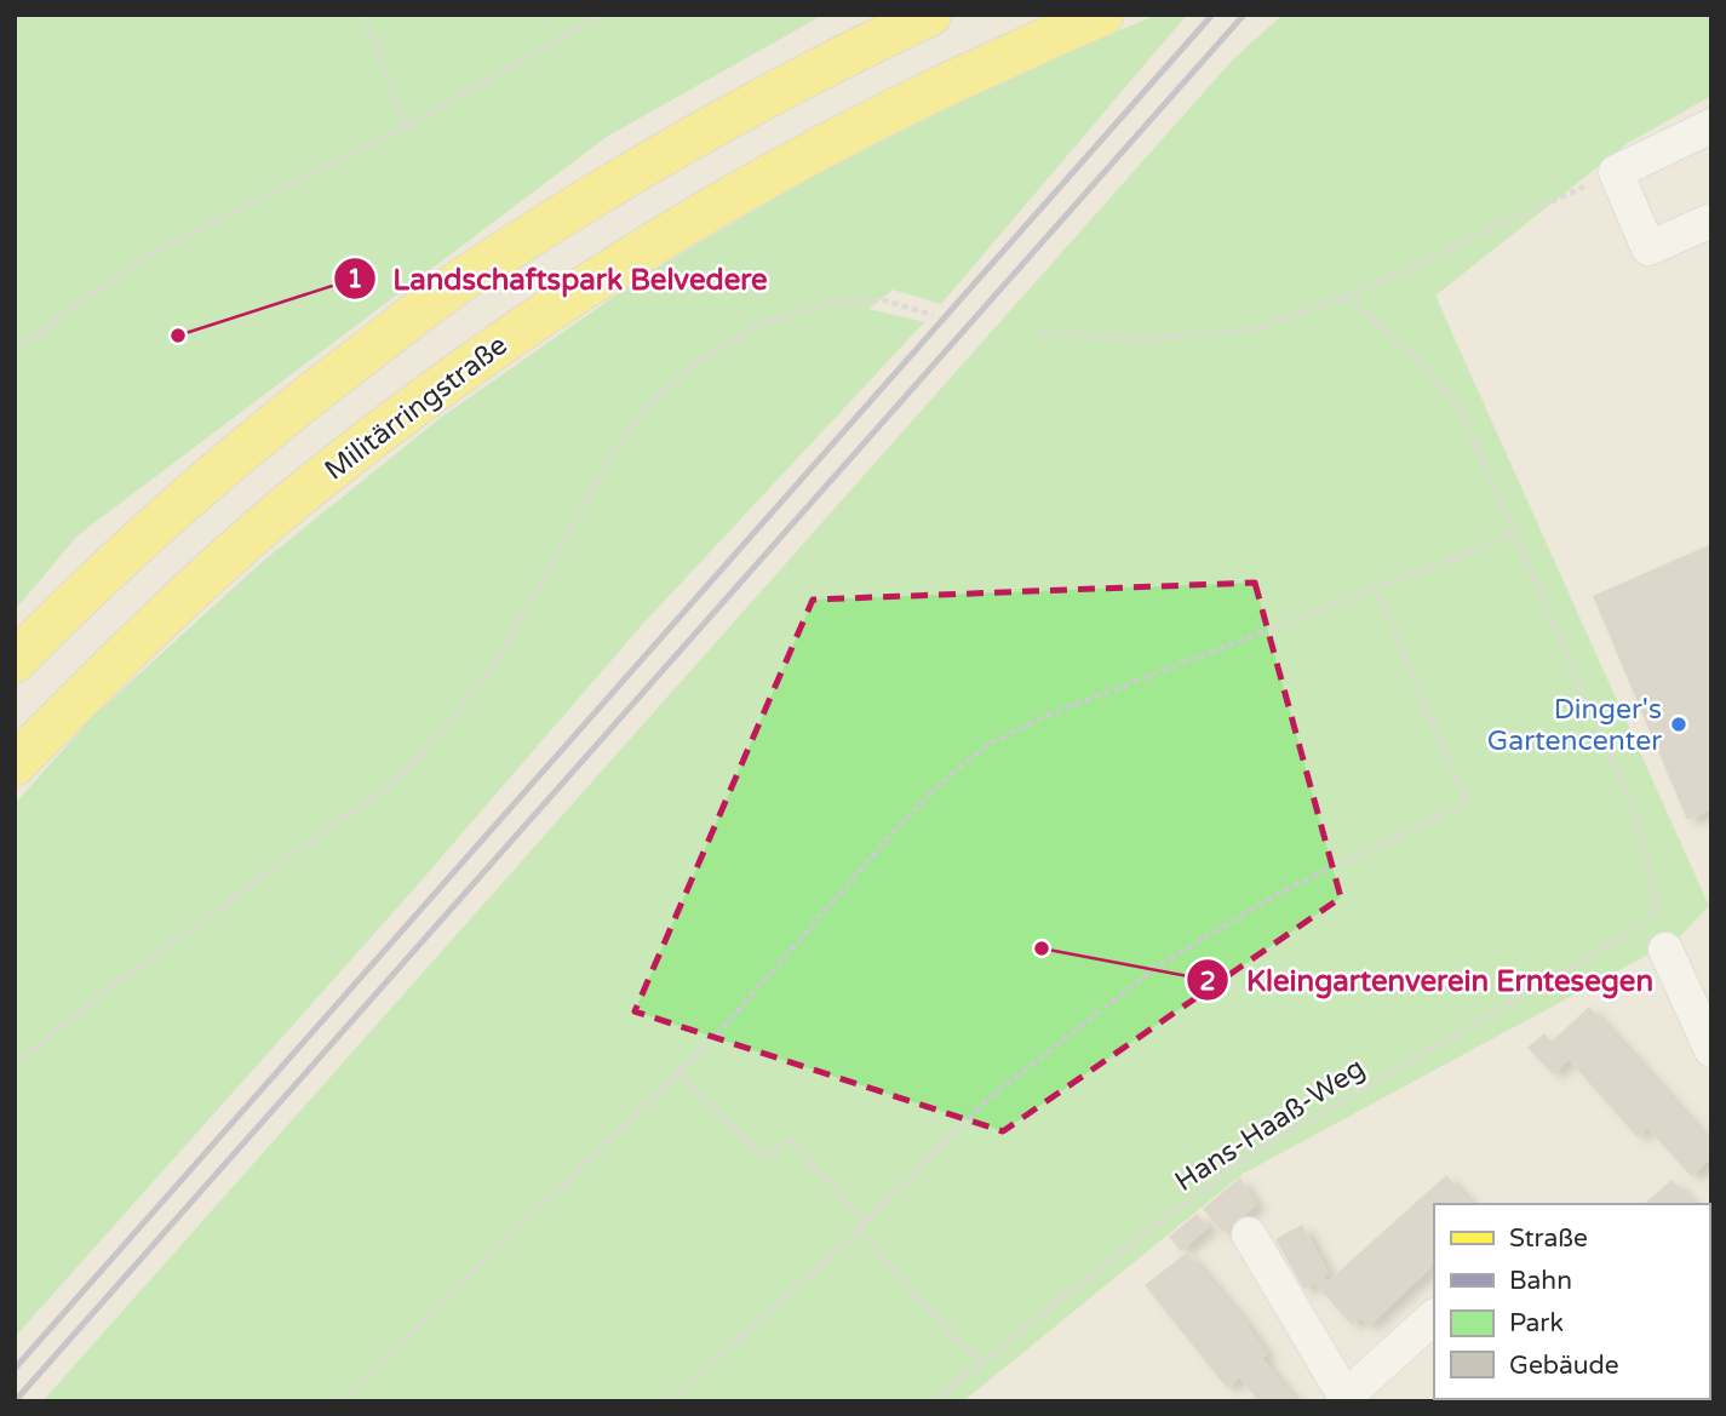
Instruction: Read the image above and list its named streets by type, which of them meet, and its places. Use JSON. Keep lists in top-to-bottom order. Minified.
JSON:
{"streets":{"main road":["Militärringstraße"],"path":["Hans-Haaß-Weg"]},"places":["Landschaftspark Belvedere","Dinger's Gartencenter","Kleingartenverein Erntesegen"],"legend":["Straße","Bahn","Park","Gebäude"]}
